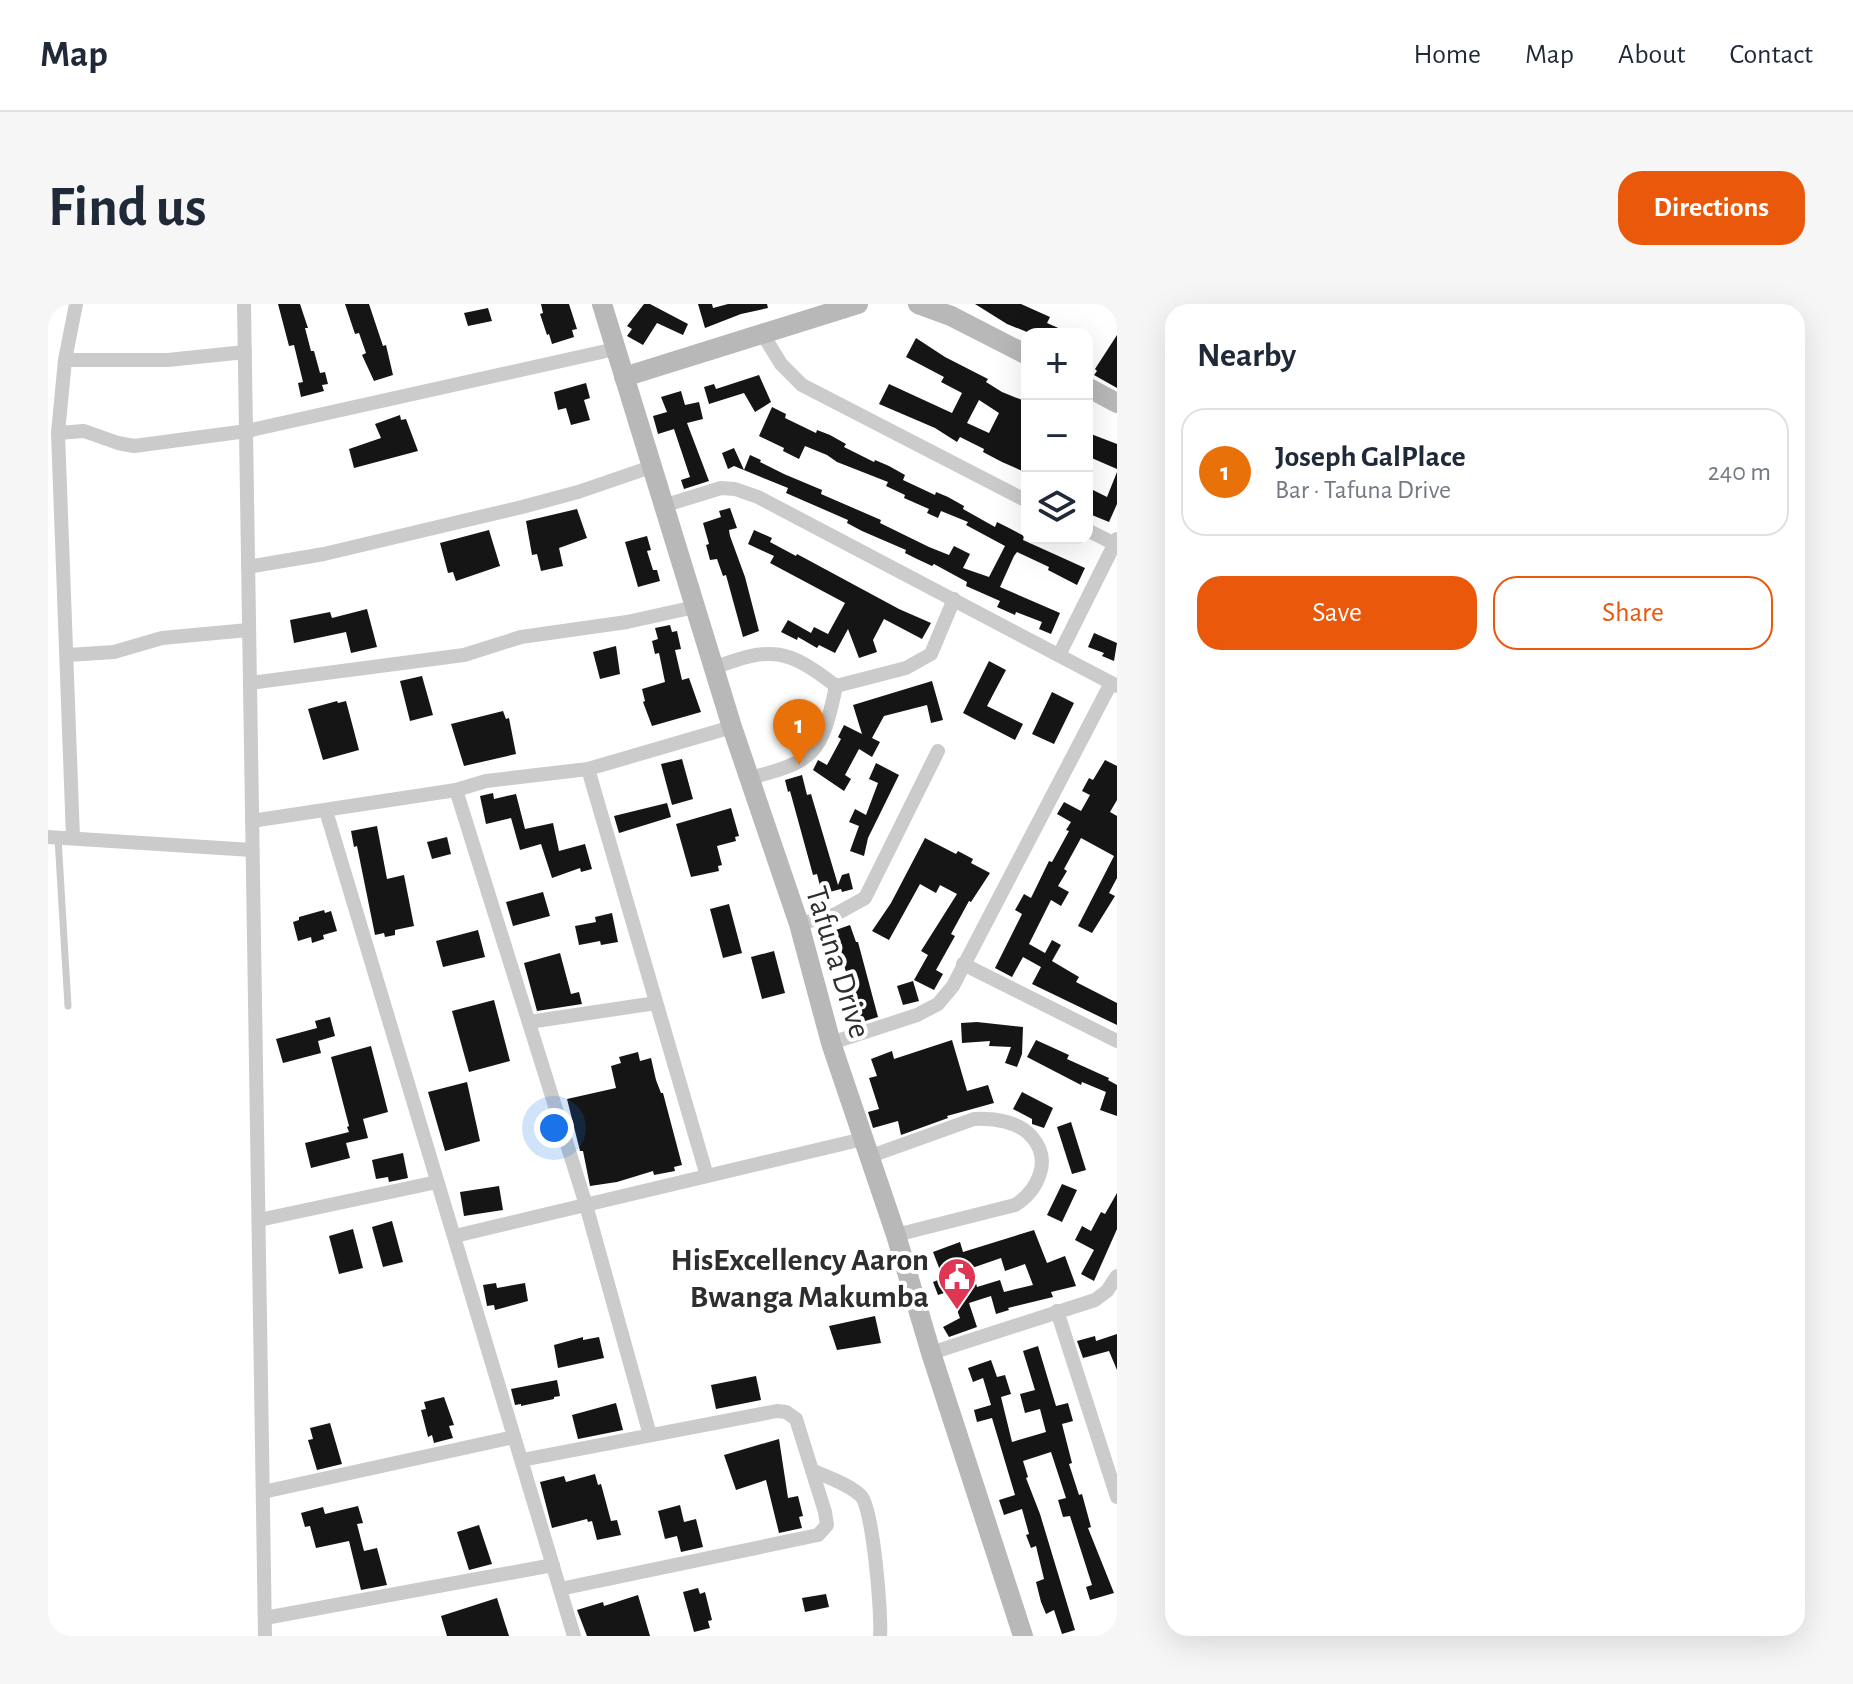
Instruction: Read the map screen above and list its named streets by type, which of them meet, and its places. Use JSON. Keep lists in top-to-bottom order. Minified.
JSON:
{"streets":{"main road":["Tafuna Drive"]},"places":{"public building":["HisExcellency Aaron Bwanga Makumba"]},"page":{"header":"Map","nav":["Home","Map","About","Contact"],"buttons":["Directions",["Save","Share"]],"title":"Find us","heading":"Nearby","map_buttons":["+","−"],"list":[{"mark":"1","name":"Joseph GalPlace","note":"Bar · Tafuna Drive","value":"240 m"}],"pins":"1"}}
